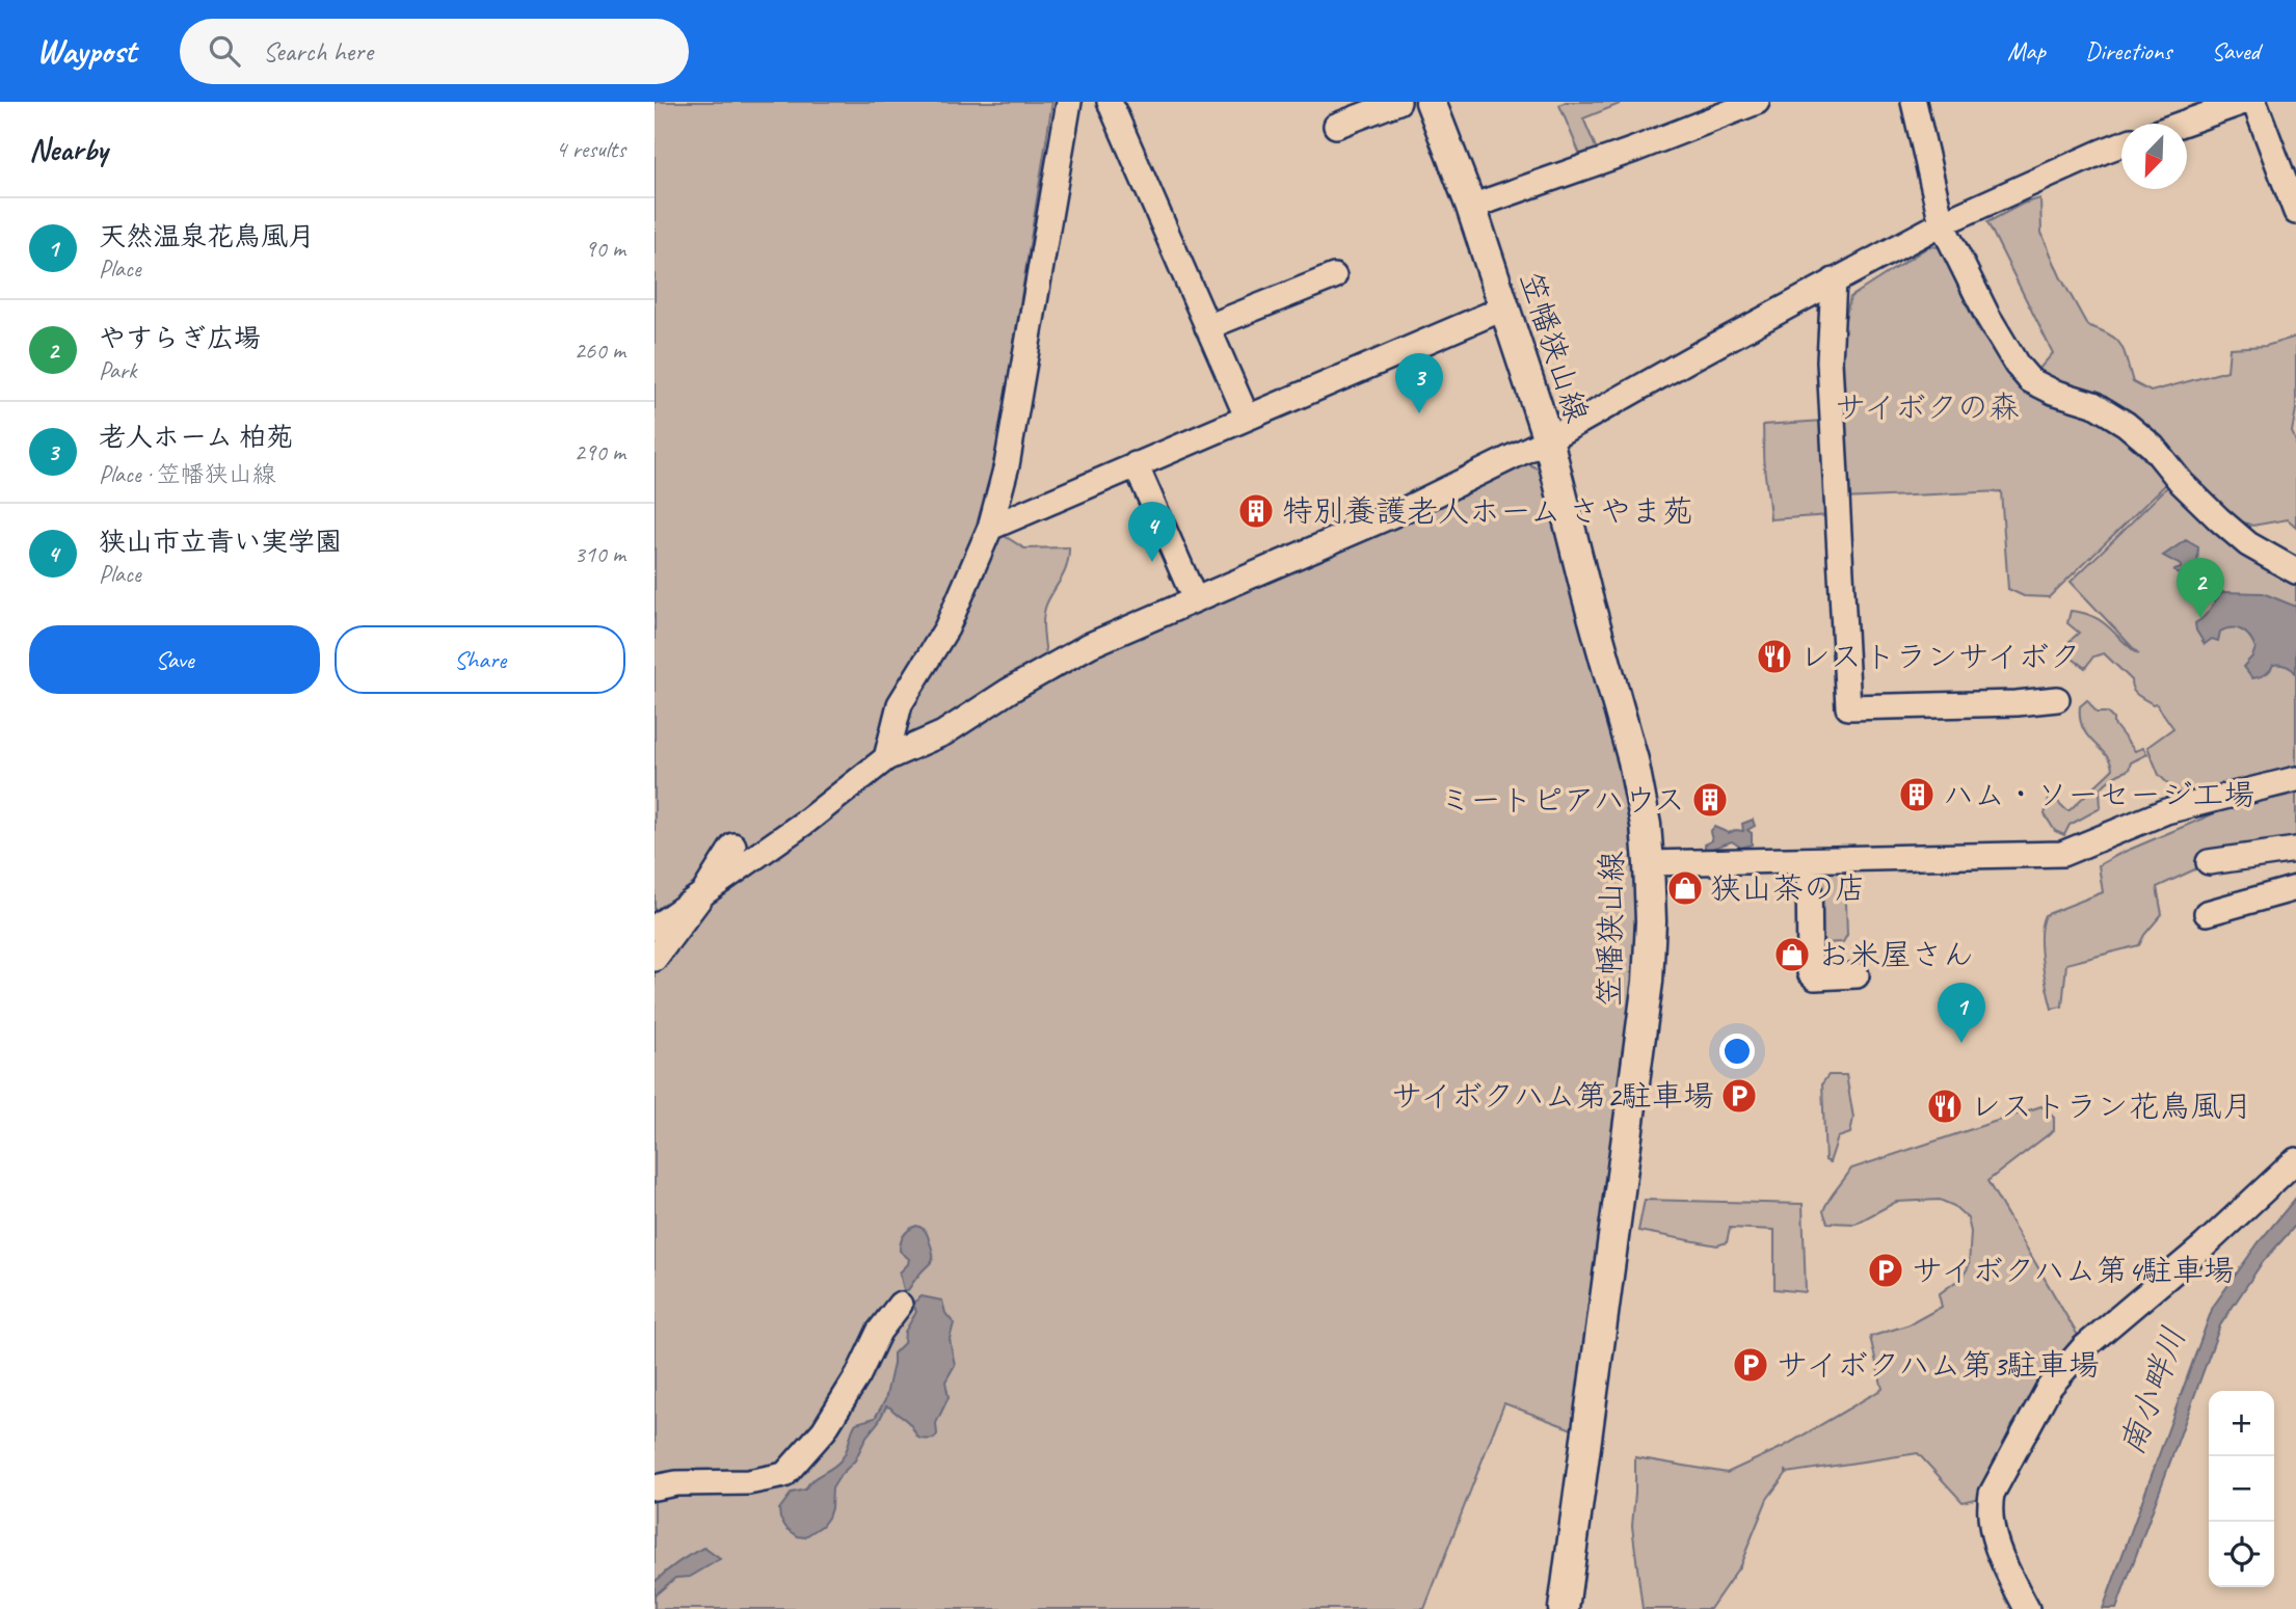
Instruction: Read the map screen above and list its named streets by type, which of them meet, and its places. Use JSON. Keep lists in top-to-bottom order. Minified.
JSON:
{"streets":{"main road":["笠幡狭山線"]},"water":["南小畔川"],"parks":["サイボクの森"],"places":{"building":["特別養護老人ホーム さやま苑","ハム・ソーセージ工場","ミートピアハウス"],"restaurant":["レストランサイボク","レストラン花鳥風月"],"shop":["狭山茶の店","お米屋さん"],"parking":["サイボクハム第2駐車場","サイボクハム第4駐車場","サイボクハム第3駐車場"]},"north":"bottom left","page":{"header":"Waypost","search":"Search here","nav":["Map","Directions","Saved"],"heading":["Nearby","4 results"],"list":[{"mark":"1","name":"天然温泉花鳥風月","note":"Place","value":"90 m"},{"mark":"2","name":"やすらぎ広場","note":"Park","value":"260 m"},{"mark":"3","name":"老人ホーム 柏苑","note":"Place · 笠幡狭山線","value":"290 m"},{"mark":"4","name":"狭山市立青い実学園","note":"Place","value":"310 m"}],"pins":["3","4","2","1"],"buttons":["Save","Share"],"map_buttons":["+","−"]}}
